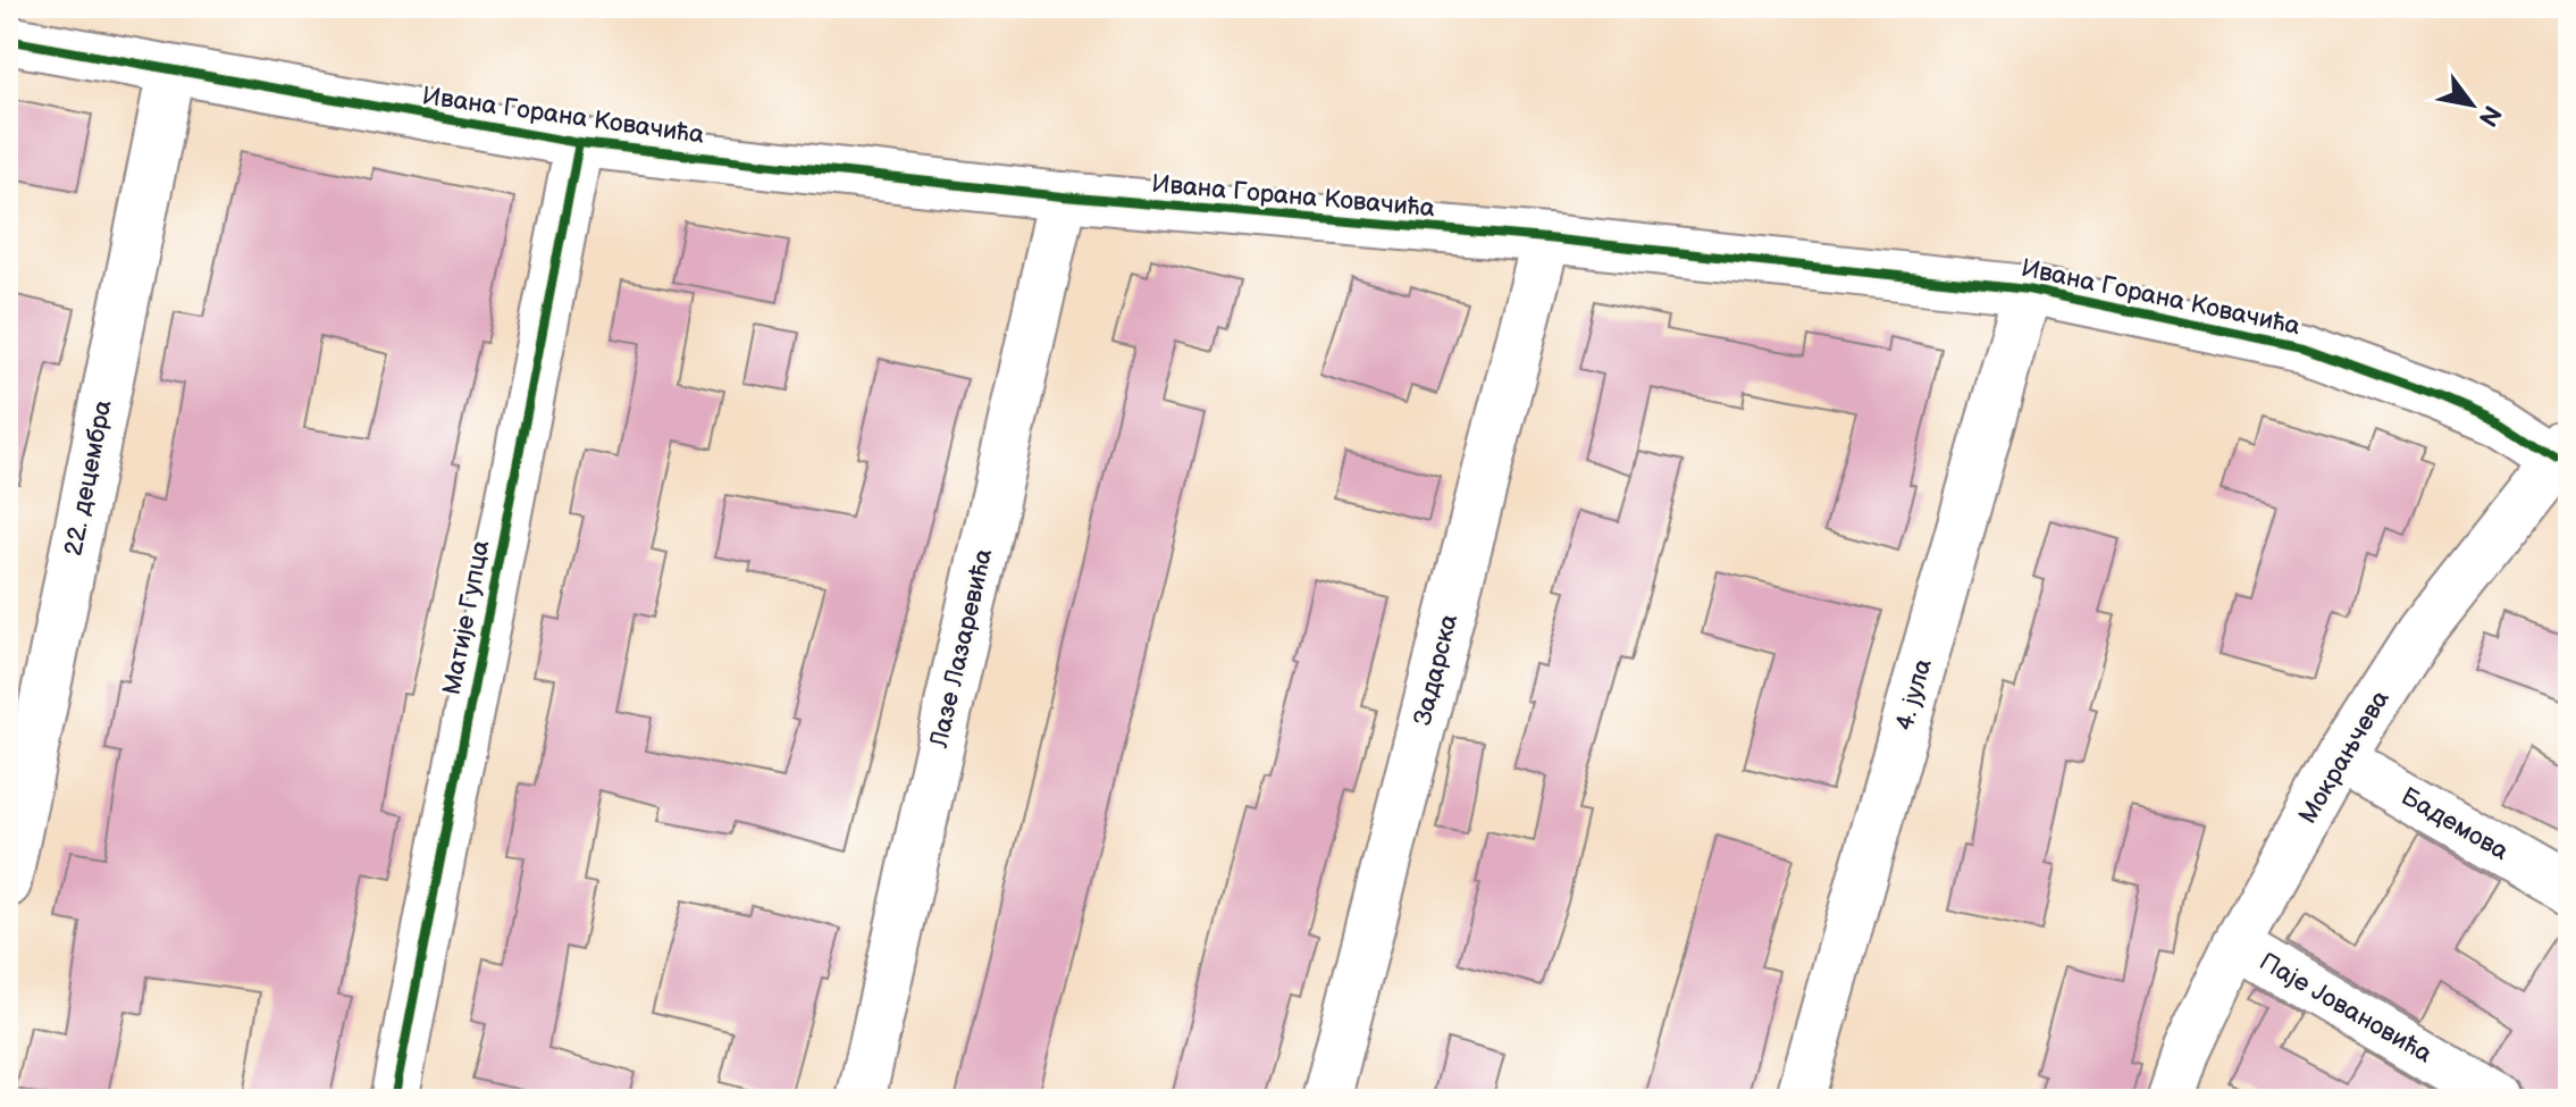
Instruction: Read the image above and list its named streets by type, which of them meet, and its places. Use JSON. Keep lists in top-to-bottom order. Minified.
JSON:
{"streets":{"street":["Ивана Горана Ковачића","22. децембра","Матије Гупца","Лазе Лазаревића","Задарска","4. јула","Мокрањчева","Бадемова","Паје Јовановића"]},"crossings":[["Ивана Горана Ковачића","22. децембра"],["Ивана Горана Ковачића","Матије Гупца"],["Ивана Горана Ковачића","Лазе Лазаревића"],["Ивана Горана Ковачића","Задарска"],["Ивана Горана Ковачића","4. јула"],["Ивана Горана Ковачића","Мокрањчева"],["Мокрањчева","Бадемова"],["Мокрањчева","Паје Јовановића"]],"north":"bottom right"}
